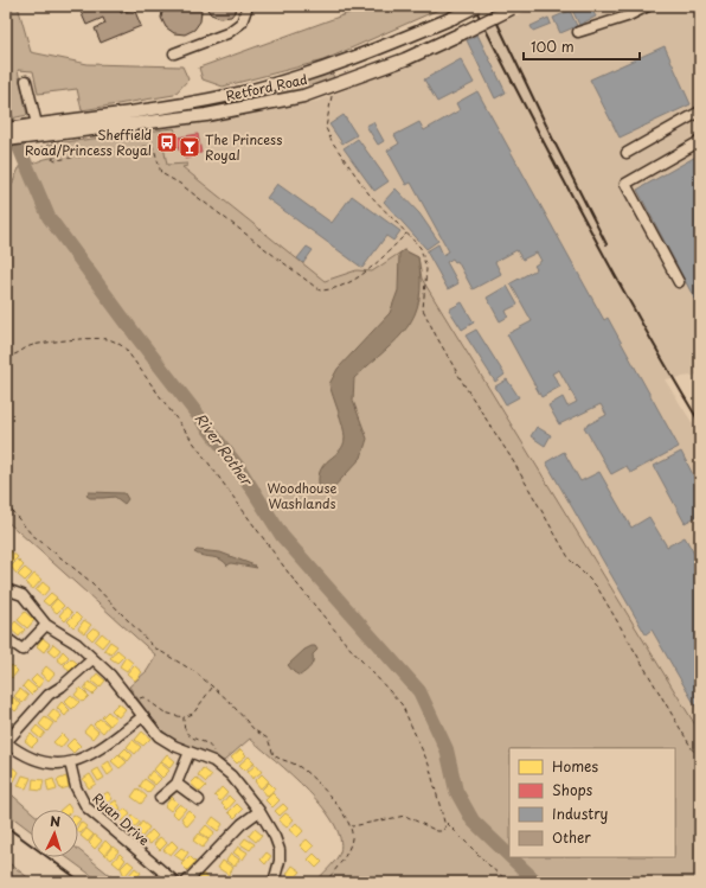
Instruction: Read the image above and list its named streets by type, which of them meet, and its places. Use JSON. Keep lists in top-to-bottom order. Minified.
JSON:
{"streets":{"main road":["Retford Road"],"street":["Ryan Drive"]},"water":["River Rother"],"parks":["Woodhouse Washlands"],"places":{"bus stop":["Sheffield Road/Princess Royal"],"bar":["The Princess Royal"]},"legend":["Homes","Shops","Industry","Other"],"scale_bar":"100 m","north":"top"}
